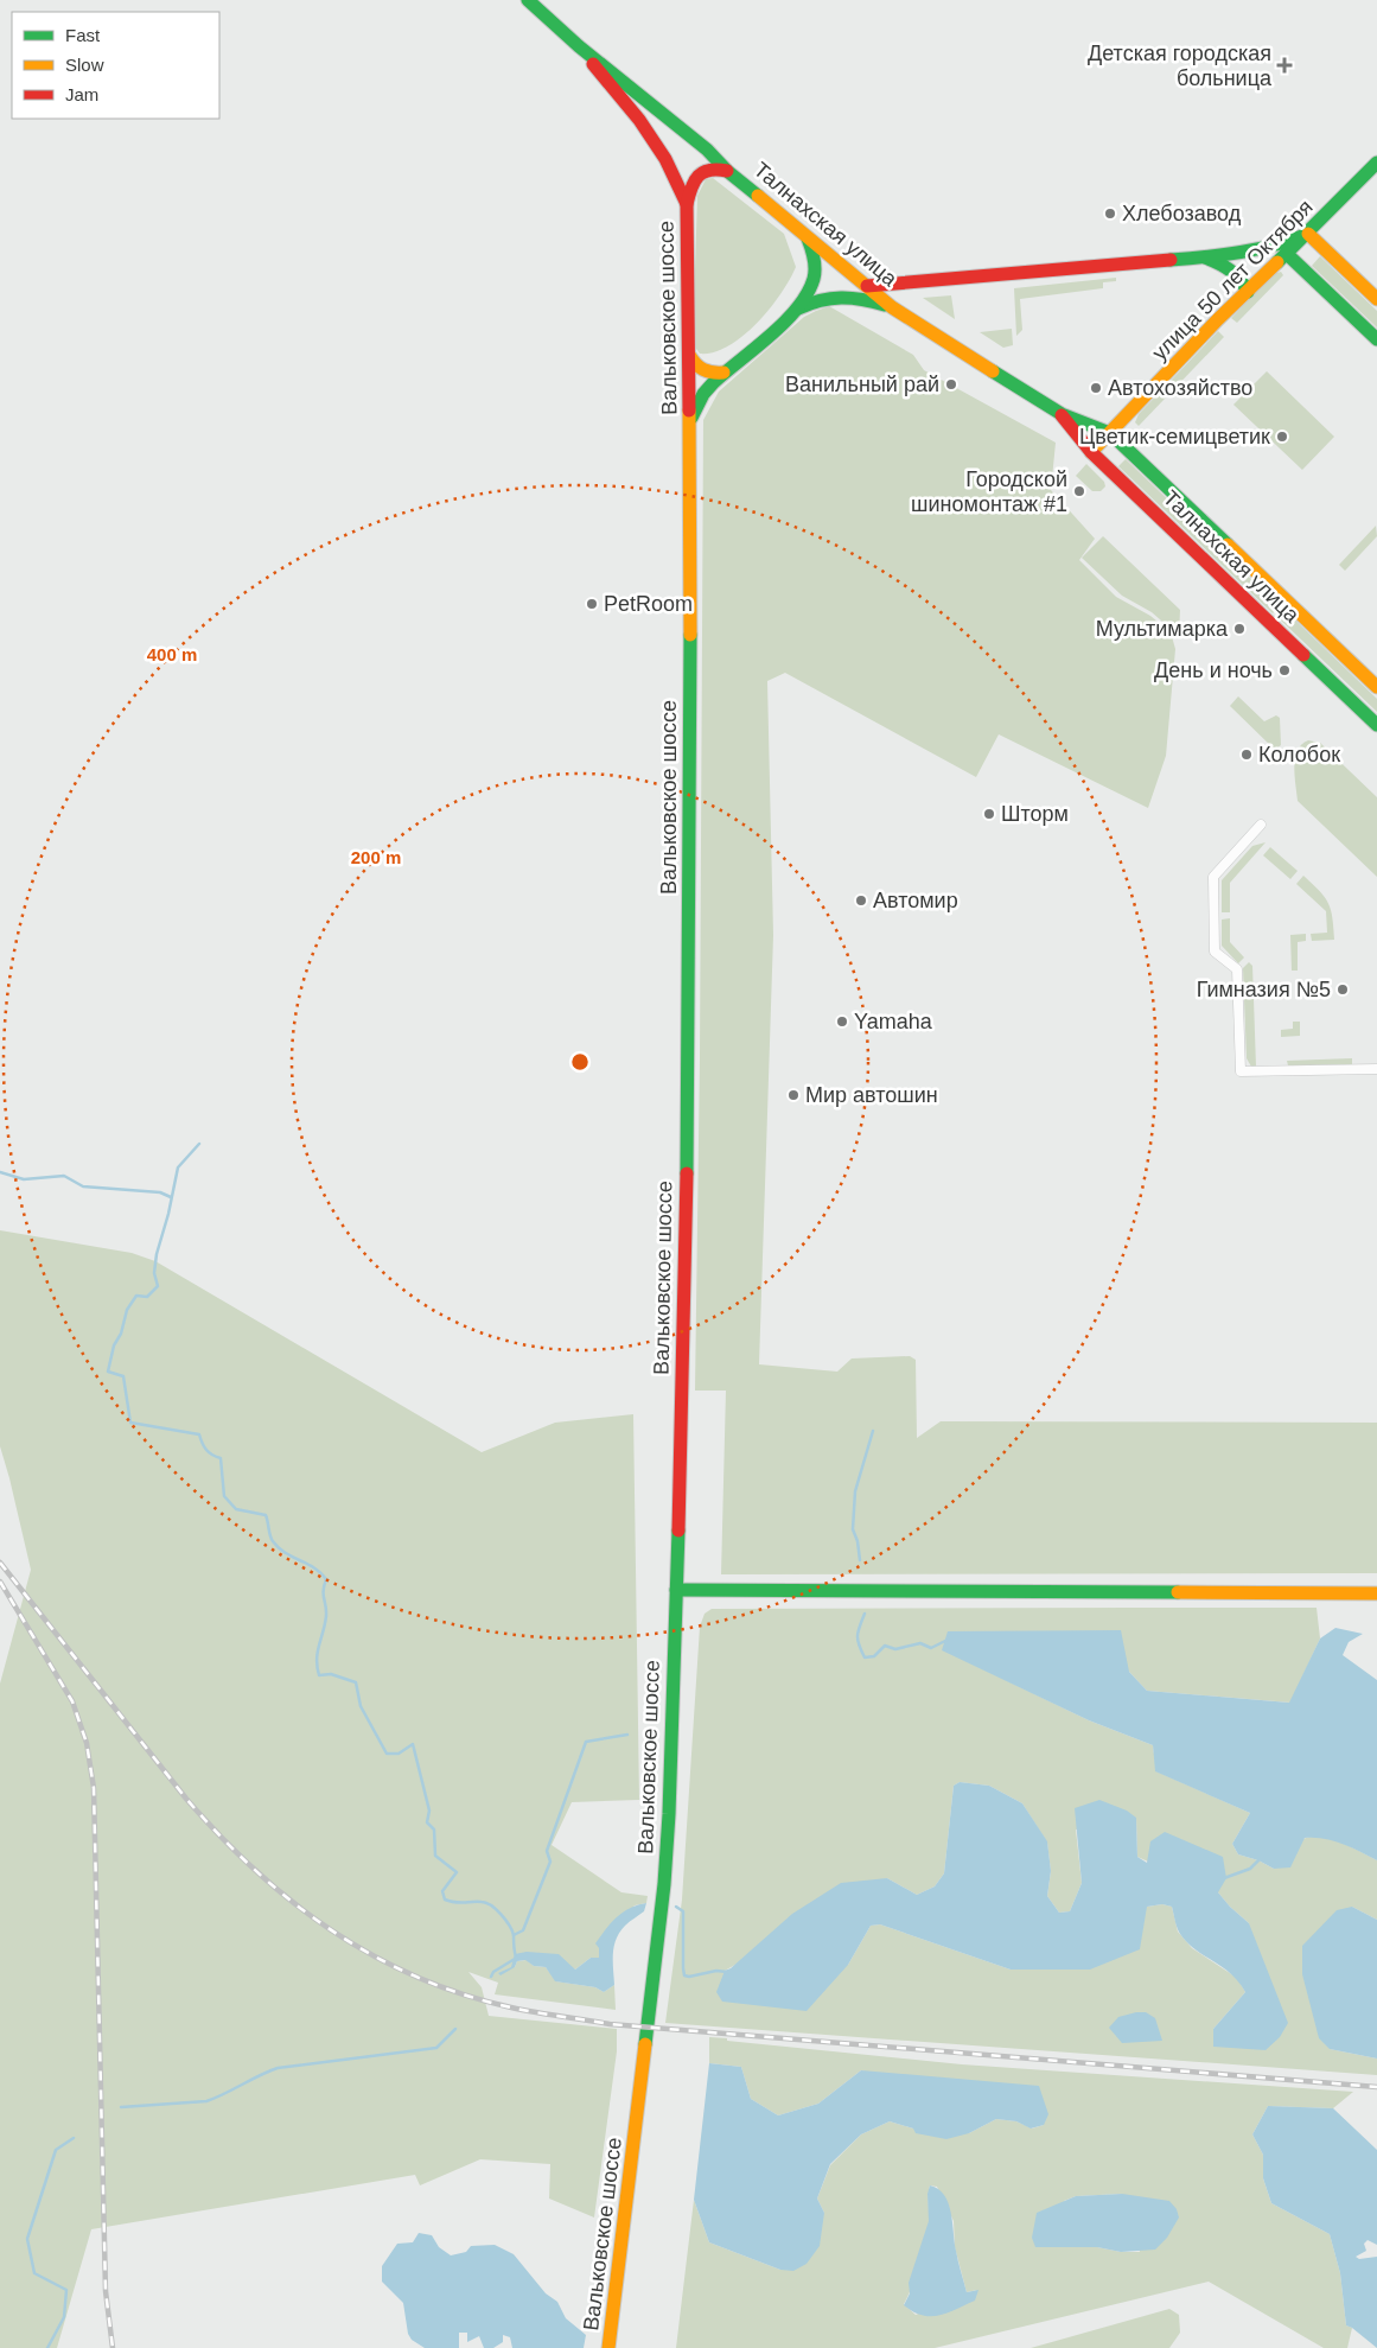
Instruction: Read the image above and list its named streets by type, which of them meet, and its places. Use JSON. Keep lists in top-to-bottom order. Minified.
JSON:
{"streets":{"main road":["Талнахская улица","улица 50 лет Октября","Вальковское шоссе"]},"crossings":[["Талнахская улица","улица 50 лет Октября"],["Талнахская улица","Вальковское шоссе"]],"places":{"health":["Детская городская больница"],"other":["Хлебозавод","Ванильный рай","Автохозяйство","Цветик-семицветик","Городской шиномонтаж #1","PetRoom","Мультимарка","День и ночь","Колобок","Шторм","Автомир","Гимназия №5","Yamaha","Мир автошин"]},"legend":["Fast","Slow","Jam"],"rings":["400 m","200 m"]}
